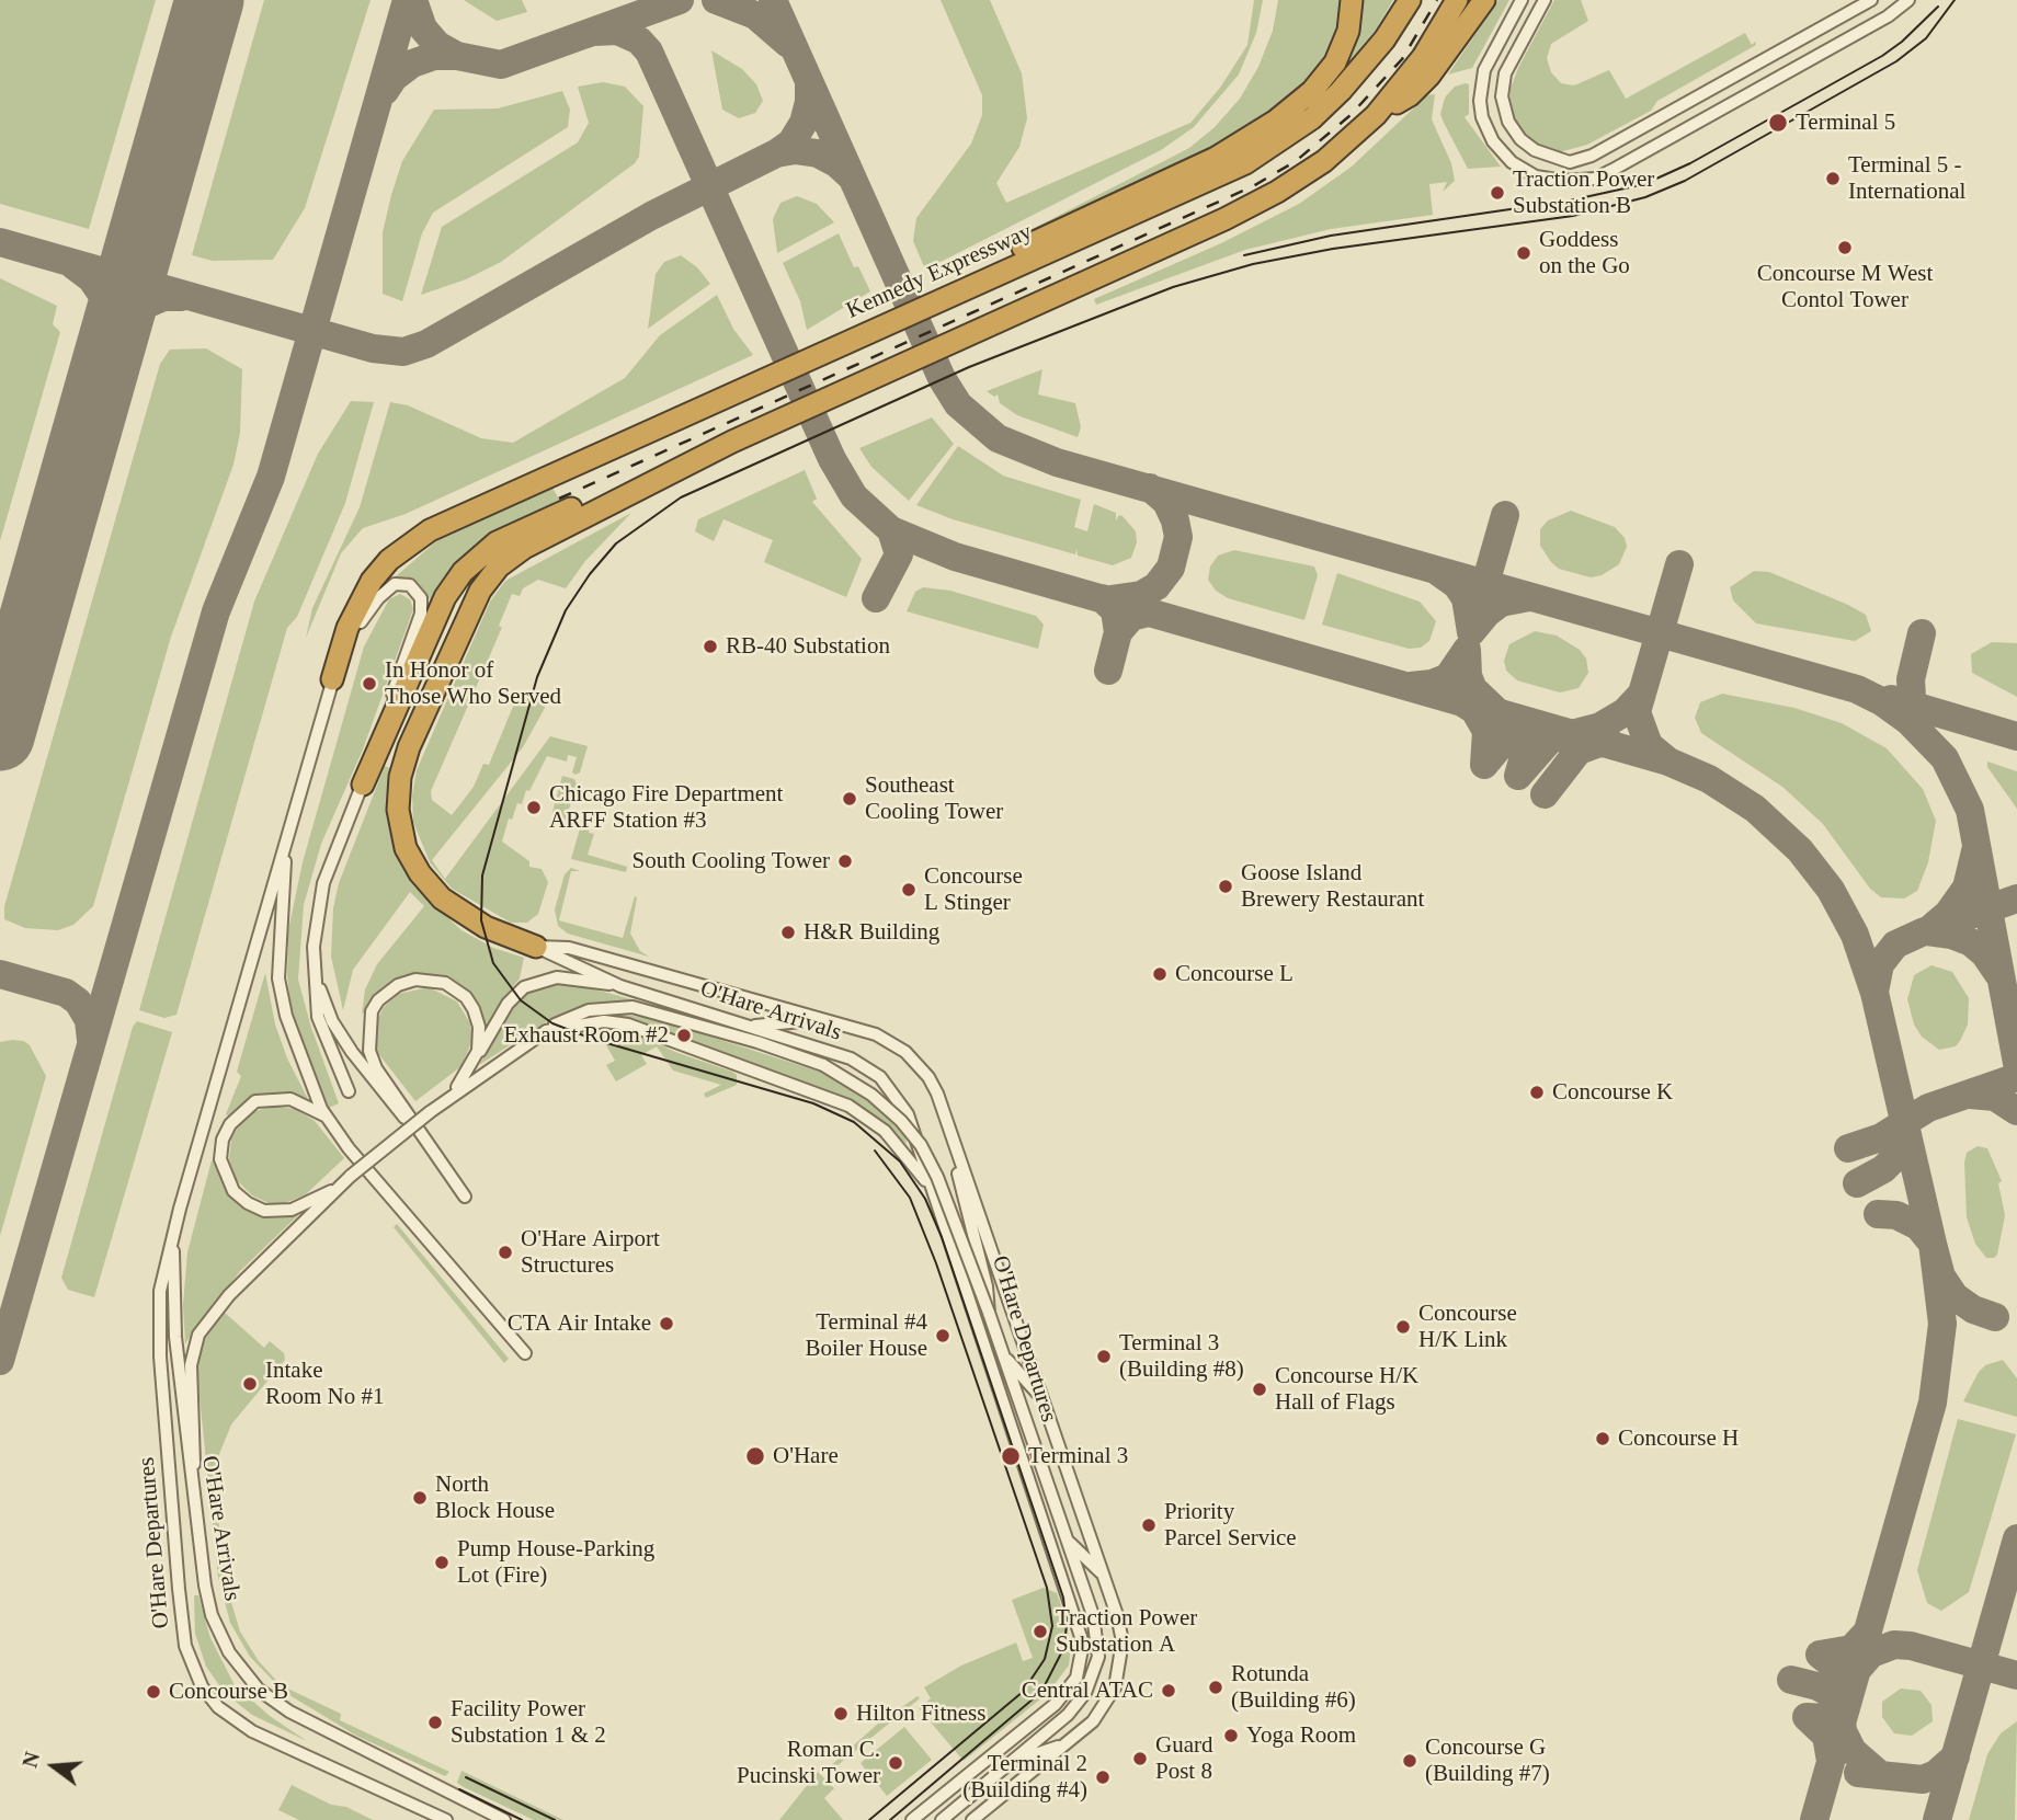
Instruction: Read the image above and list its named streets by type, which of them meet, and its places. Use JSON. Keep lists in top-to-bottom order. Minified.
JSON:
{"streets":{"highway":["Kennedy Expressway"],"street":["O'Hare Arrivals","O'Hare Departures"]},"crossings":[["O'Hare Arrivals","O'Hare Departures"]],"places":["Terminal 5","Terminal 5 - International","Traction Power Substation B","Concourse M West Contol Tower","Goddess on the Go","RB-40 Substation","In Honor of Those Who Served","Southeast Cooling Tower","Chicago Fire Department ARFF Station #3","South Cooling Tower","Goose Island Brewery Restaurant","Concourse L Stinger","H&R Building","Concourse L","Exhaust Room #2","Concourse K","O'Hare Airport Structures","CTA Air Intake","Concourse H/K Link","Terminal #4 Boiler House","Terminal 3 (Building #8)","Intake Room No #1","Concourse H/K Hall of Flags","Concourse H","O'Hare","Terminal 3","North Block House","Priority Parcel Service","Pump House-Parking Lot (Fire)","Traction Power Substation A","Rotunda (Building #6)","Central ATAC","Concourse B","Hilton Fitness","Facility Power Substation 1 & 2","Yoga Room","Guard Post 8","Concourse G (Building #7)","Roman C. Pucinski Tower","Terminal 2 (Building #4)"],"north":"left"}
